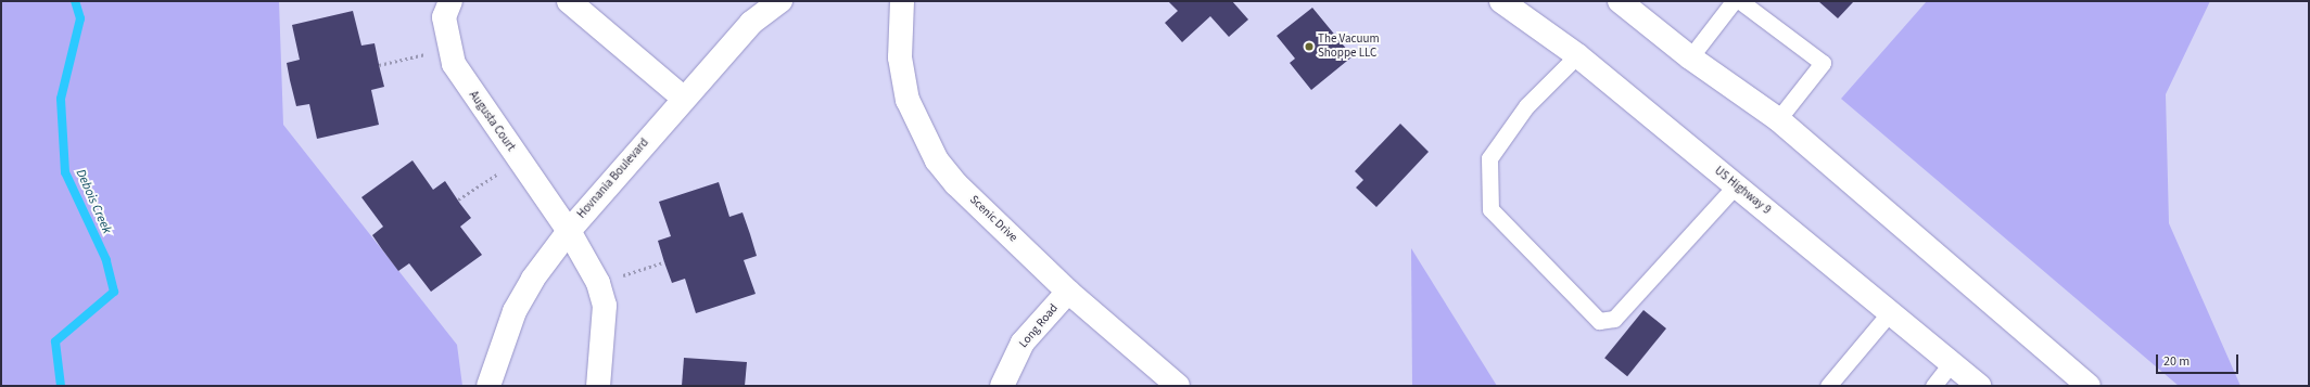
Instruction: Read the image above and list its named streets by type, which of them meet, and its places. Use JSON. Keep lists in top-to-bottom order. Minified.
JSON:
{"streets":{"main road":["Augusta Court","Hovnania Boulevard","US Highway 9","Scenic Drive","Long Road"]},"crossings":[["Augusta Court","Hovnania Boulevard"],["Scenic Drive","Long Road"]],"water":["Debois Creek"],"places":["The Vacuum Shoppe LLC"],"scale_bar":"20 m"}
